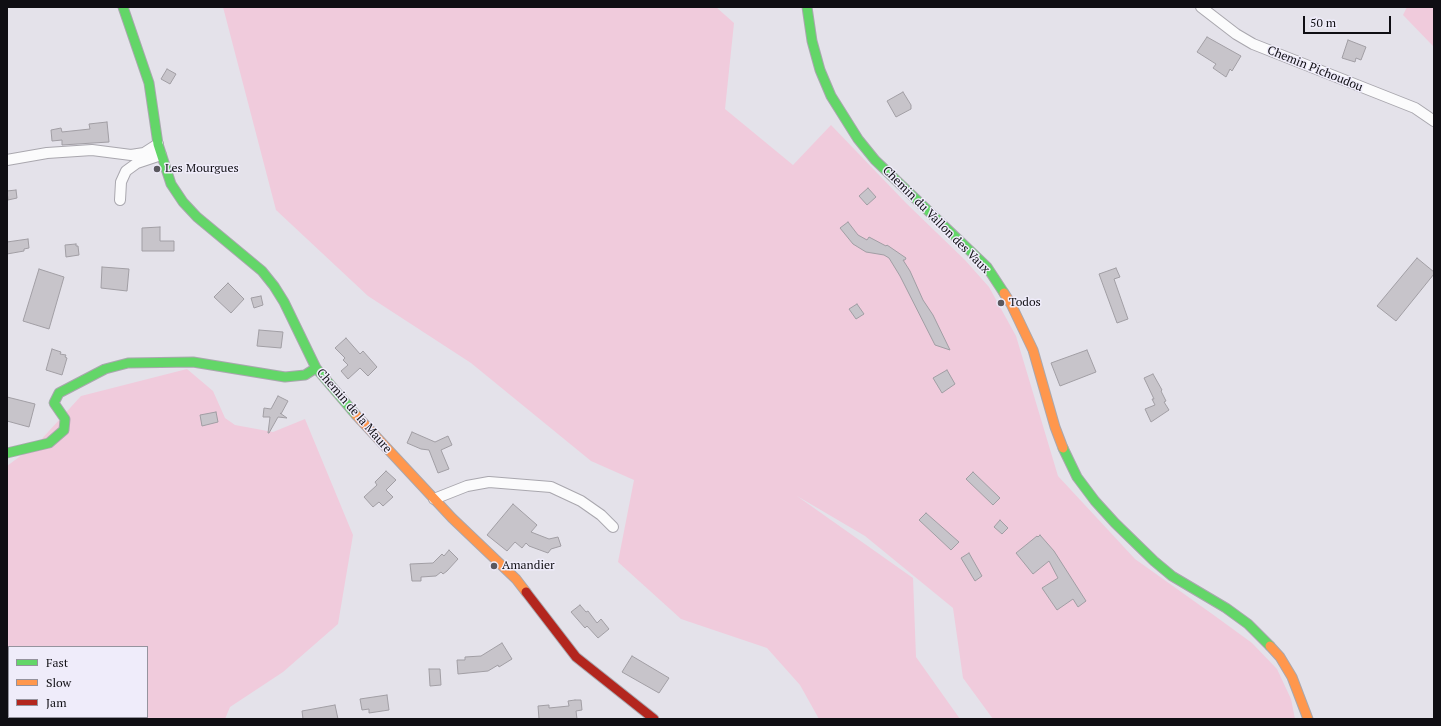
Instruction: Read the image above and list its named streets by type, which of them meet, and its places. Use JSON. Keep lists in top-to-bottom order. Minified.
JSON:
{"streets":{"street":["Chemin Pichoudou","Chemin du Vallon des Vaux","Chemin de la Maure"]},"places":["Les Mourgues","Todos","Amandier"],"legend":["Fast","Slow","Jam"],"scale_bar":"50 m"}
